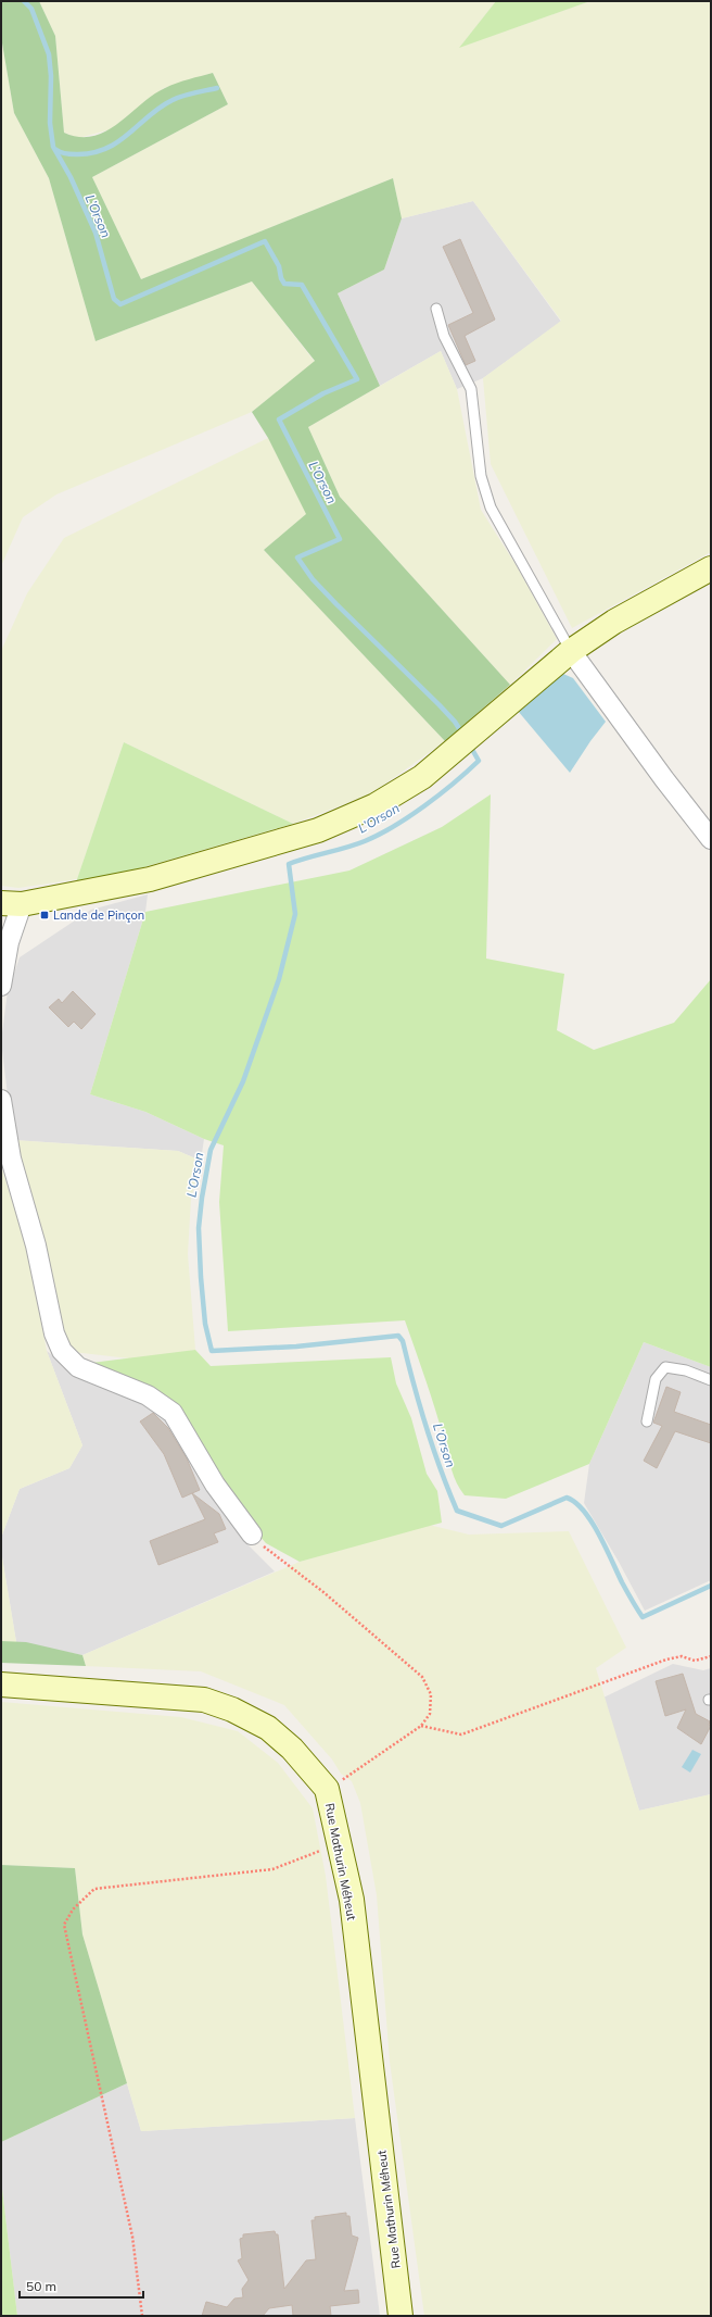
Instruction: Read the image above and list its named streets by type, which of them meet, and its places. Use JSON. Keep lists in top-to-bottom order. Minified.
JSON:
{"streets":{"street":["Rue Mathurin Méheut"]},"water":["L’Orson"],"places":{"transit":["Lande de Pinçon"]},"scale_bar":"50 m"}
